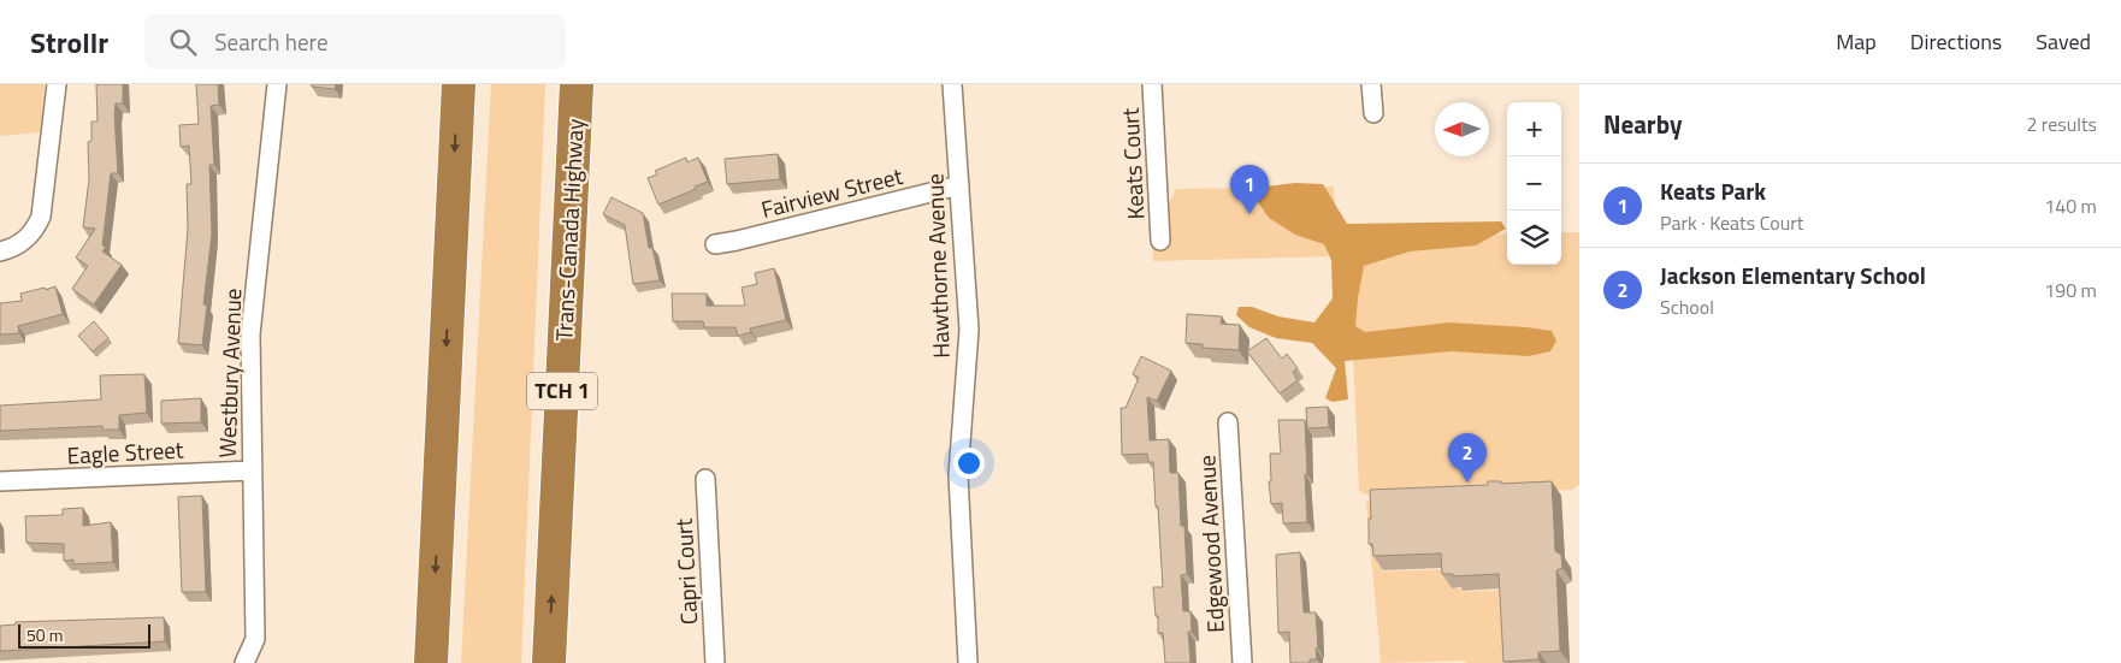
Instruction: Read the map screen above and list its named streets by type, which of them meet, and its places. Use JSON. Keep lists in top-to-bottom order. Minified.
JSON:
{"streets":{"highway":["Trans-Canada Highway","TCH 1"],"street":["Keats Court","Fairview Street","Hawthorne Avenue","Westbury Avenue","Eagle Street","Edgewood Avenue","Capri Court"]},"crossings":[["Fairview Street","Hawthorne Avenue"],["Westbury Avenue","Eagle Street"]],"scale_bar":"50 m","north":"left","page":{"header":"Strollr","search":"Search here","nav":["Map","Directions","Saved"],"heading":["Nearby","2 results"],"map_buttons":["+","−"],"list":[{"mark":"1","name":"Keats Park","note":"Park · Keats Court","value":"140 m"},{"mark":"2","name":"Jackson Elementary School","note":"School","value":"190 m"}],"pins":["1","2"],"scale":"50 m"}}
